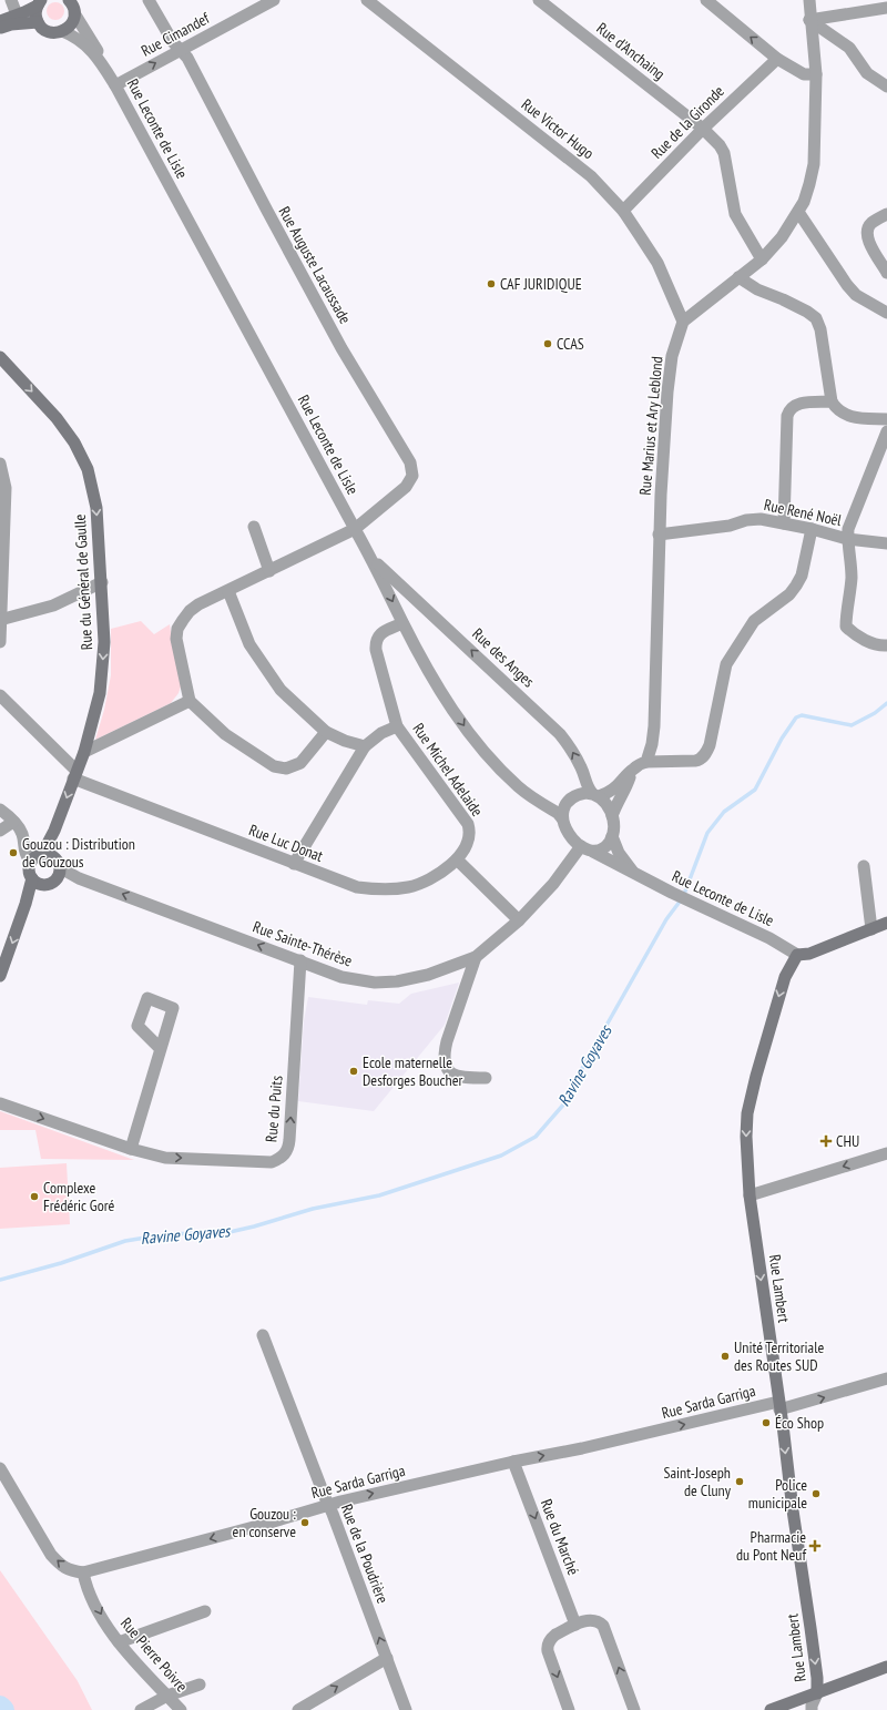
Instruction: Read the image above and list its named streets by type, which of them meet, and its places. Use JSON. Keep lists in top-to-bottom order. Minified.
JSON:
{"streets":{"main road":["Rue du Général de Gaulle","Rue Lambert"],"street":["Rue Cimandef","Rue d'Anchaing","Rue de la Gironde","Rue Leconte de Lisle","Rue Victor Hugo","Rue Auguste Lacaussade","Rue Marius et Ary Leblond","Rue René Noël","Rue des Anges","Rue Michel Adelaide","Rue Luc Donat","Rue Sainte-Thérèse","Rue du Puits","Rue Sarda Garriga","Rue du Marché","Rue de la Poudrière","Rue Pierre Poivre"]},"crossings":[["Rue Cimandef","Rue Leconte de Lisle"],["Rue Cimandef","Rue Auguste Lacaussade"],["Rue d'Anchaing","Rue de la Gironde"],["Rue de la Gironde","Rue Victor Hugo"],["Rue Leconte de Lisle","Rue Auguste Lacaussade"],["Rue Leconte de Lisle","Rue des Anges"],["Rue Leconte de Lisle","Rue Michel Adelaide"],["Rue Leconte de Lisle","Rue Sainte-Thérèse"],["Rue Leconte de Lisle","Rue Lambert"],["Rue Victor Hugo","Rue Marius et Ary Leblond"],["Rue Marius et Ary Leblond","Rue René Noël"],["Rue du Général de Gaulle","Rue Luc Donat"],["Rue du Général de Gaulle","Rue Sainte-Thérèse"],["Rue des Anges","Rue Sainte-Thérèse"],["Rue Michel Adelaide","Rue Luc Donat"],["Rue Sainte-Thérèse","Rue du Puits"],["Rue Lambert","Rue Sarda Garriga"],["Rue Sarda Garriga","Rue du Marché"],["Rue Sarda Garriga","Rue de la Poudrière"],["Rue Sarda Garriga","Rue Pierre Poivre"]],"one_way":["Rue Cimandef","Rue du Général de Gaulle","Rue des Anges","Rue Sainte-Thérèse","Rue Lambert","Rue du Marché","Rue de la Poudrière","Rue Pierre Poivre"],"water":["Ravine Goyaves"],"places":{"other":["CAF JURIDIQUE","CCAS","Gouzou : Distribution de Gouzous","Ecole maternelle Desforges Boucher","Complexe Frédéric Goré","Unité Territoriale des Routes SUD","Éco Shop","Saint-Joseph de Cluny","Police municipale","Gouzou : en conserve"],"health":["CHU","Pharmacie du Pont Neuf"]}}
